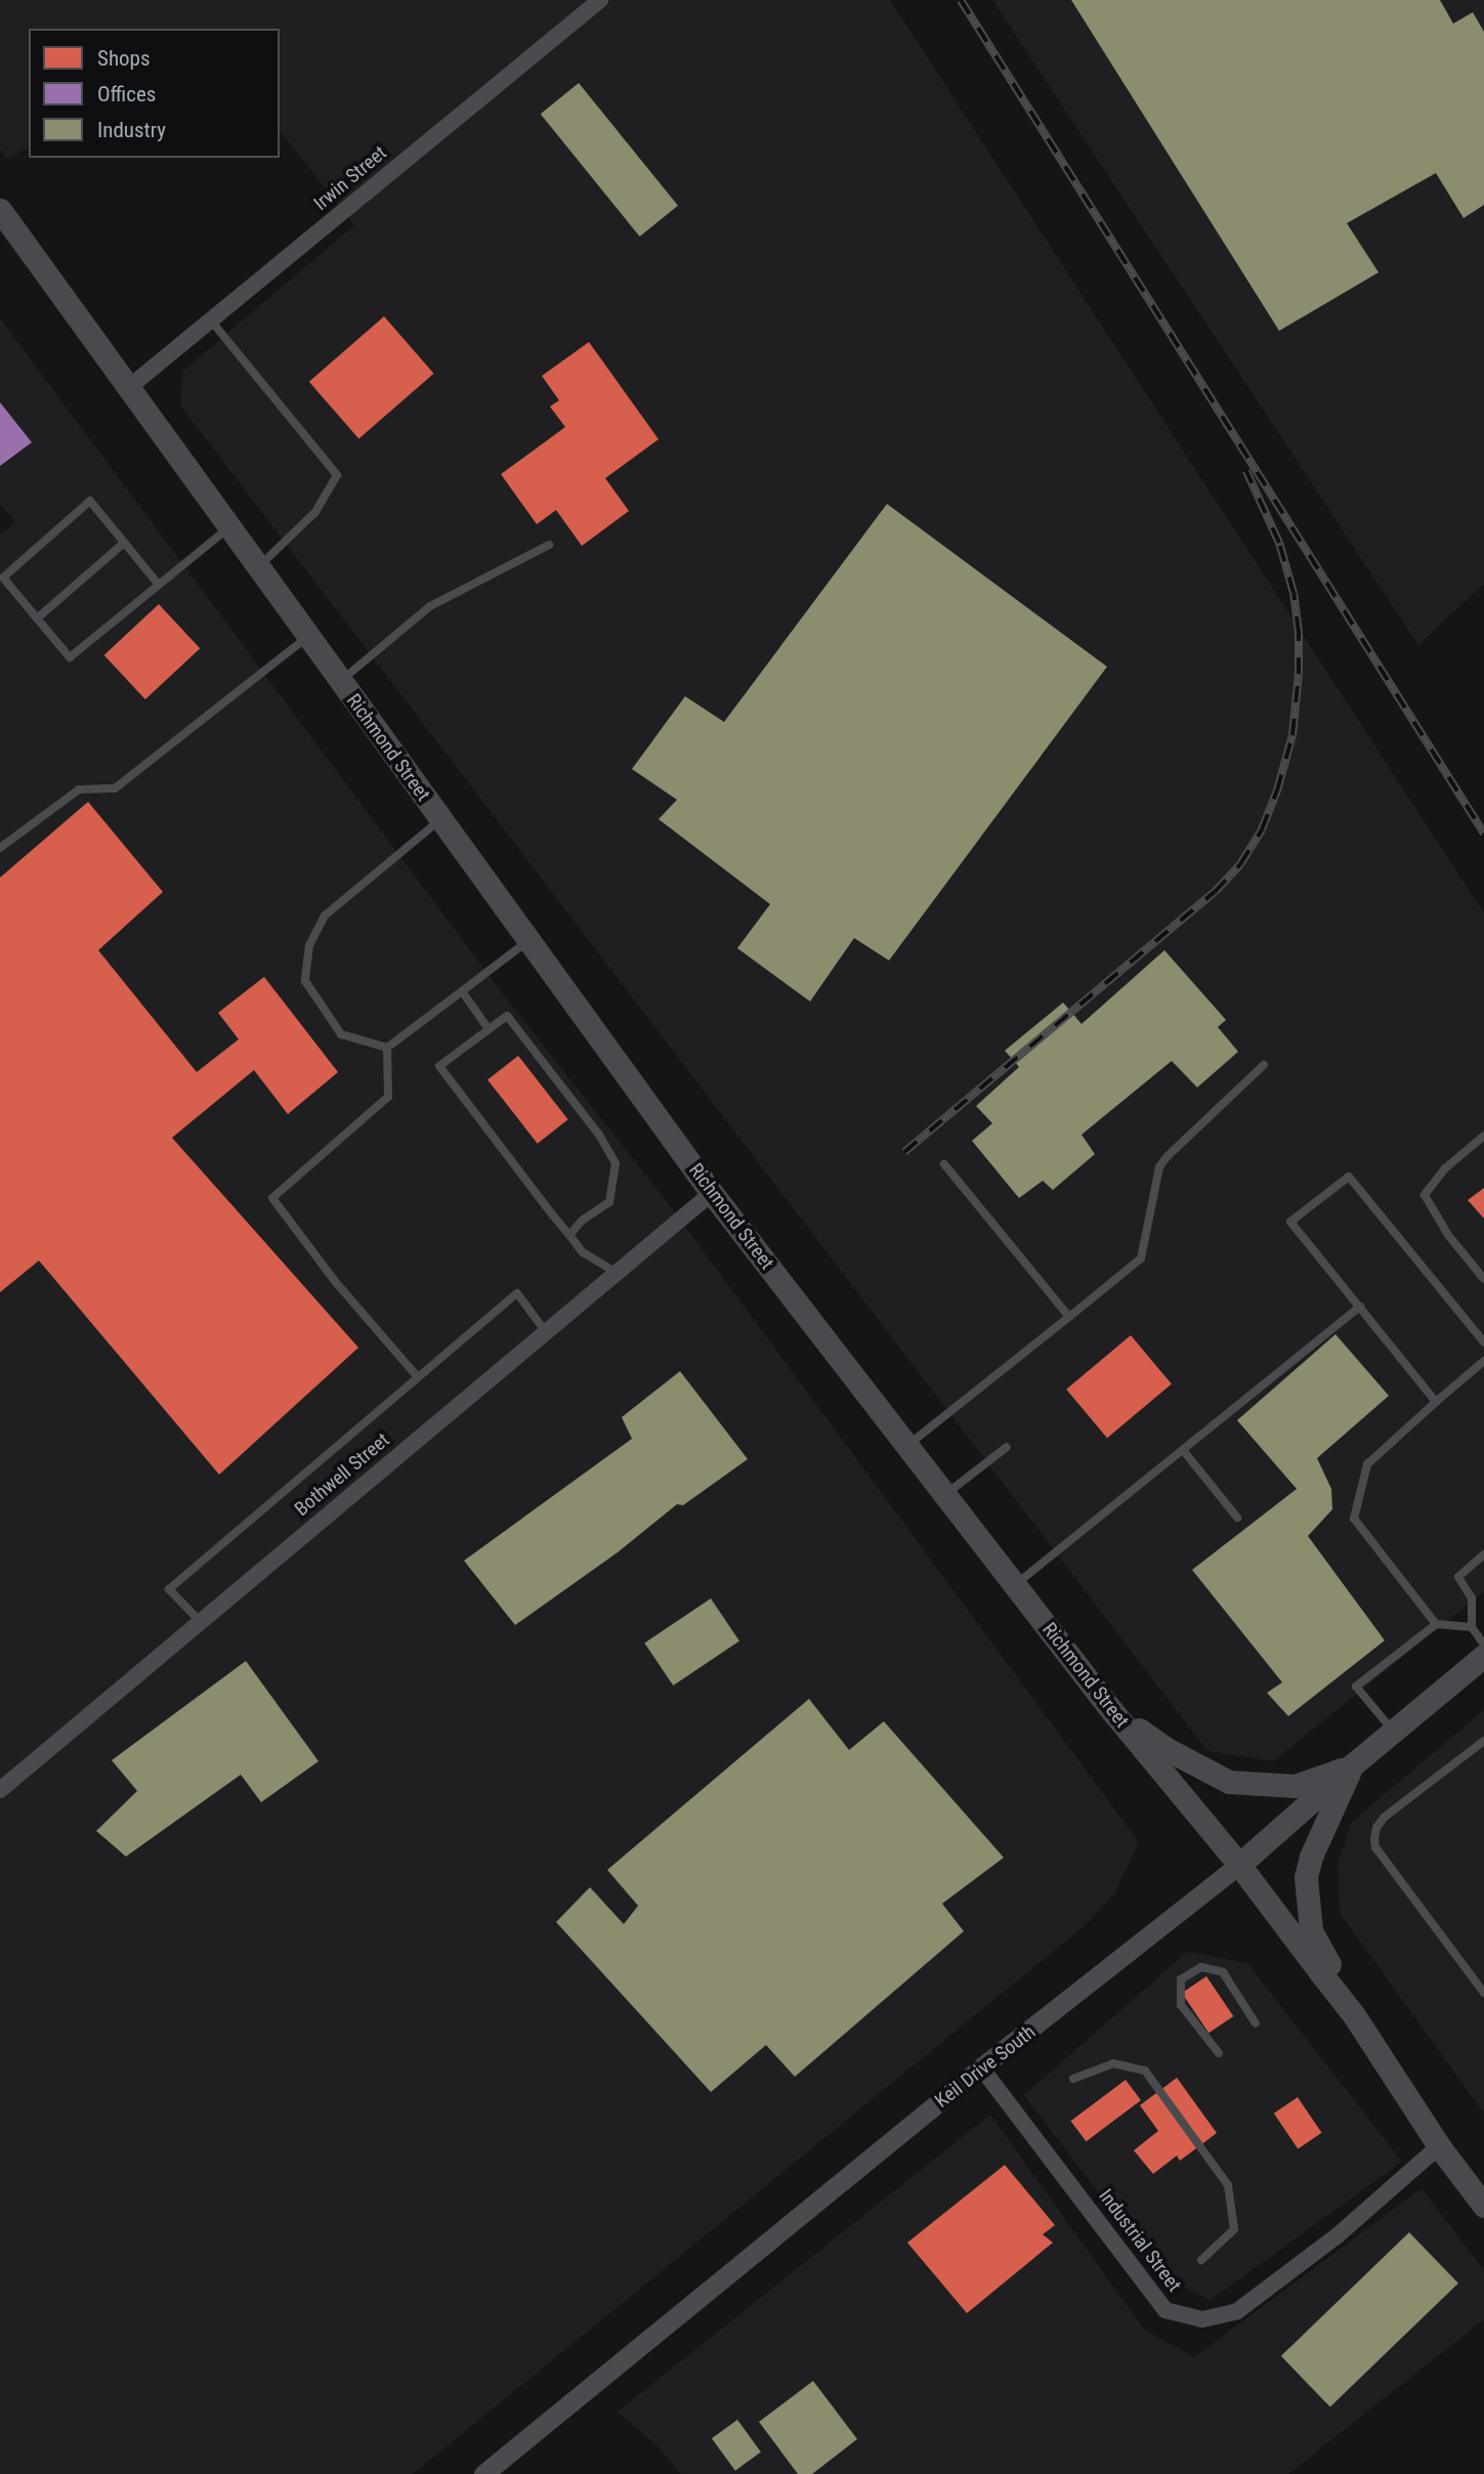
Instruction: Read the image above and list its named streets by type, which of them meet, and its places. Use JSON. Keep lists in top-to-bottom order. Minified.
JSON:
{"streets":{"main road":["Richmond Street","Keil Drive South"],"street":["Irwin Street","Bothwell Street","Industrial Street"]},"crossings":[["Irwin Street","Richmond Street"],["Richmond Street","Bothwell Street"],["Richmond Street","Keil Drive South"],["Richmond Street","Industrial Street"],["Keil Drive South","Industrial Street"]],"legend":["Shops","Offices","Industry"]}
